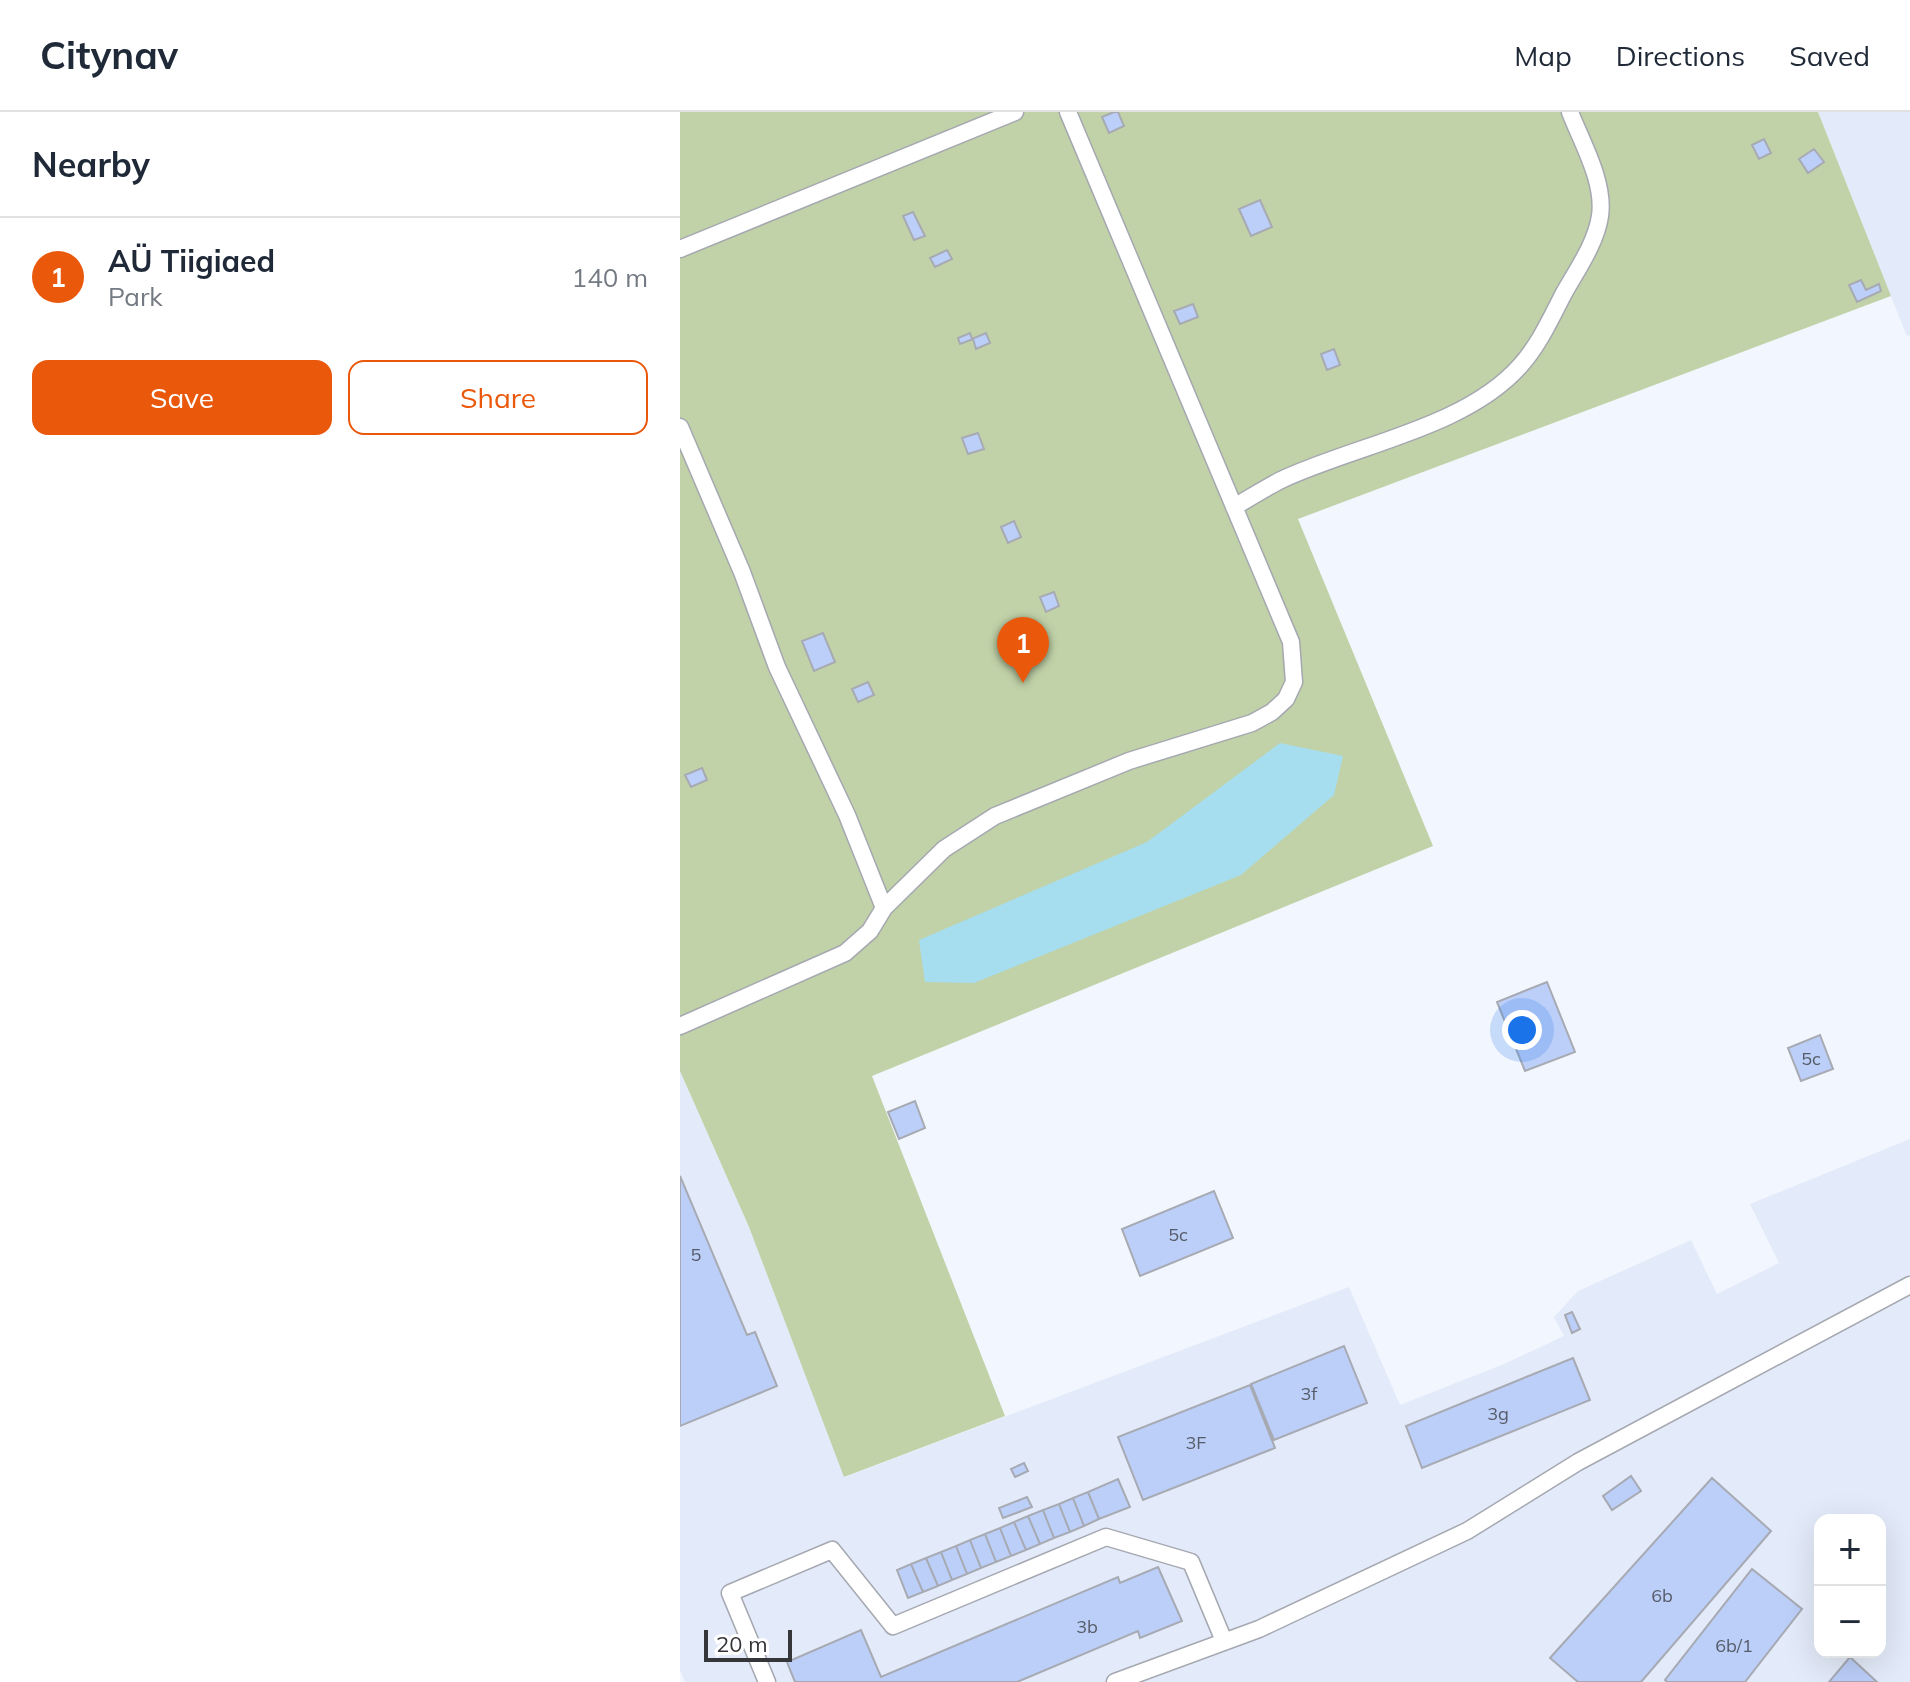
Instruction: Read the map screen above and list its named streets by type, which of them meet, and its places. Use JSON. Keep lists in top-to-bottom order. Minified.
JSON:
{"house_numbers":["5c","5c","5","3f","3g","3F","6b","3b","6b/1"],"scale_bar":"20 m","page":{"header":"Citynav","nav":["Map","Directions","Saved"],"heading":"Nearby","list":[{"mark":"1","name":"AÜ Tiigiaed","note":"Park","value":"140 m"}],"buttons":["Save","Share"],"pins":"1","map_buttons":["+","−"],"scale":"20 m"}}
